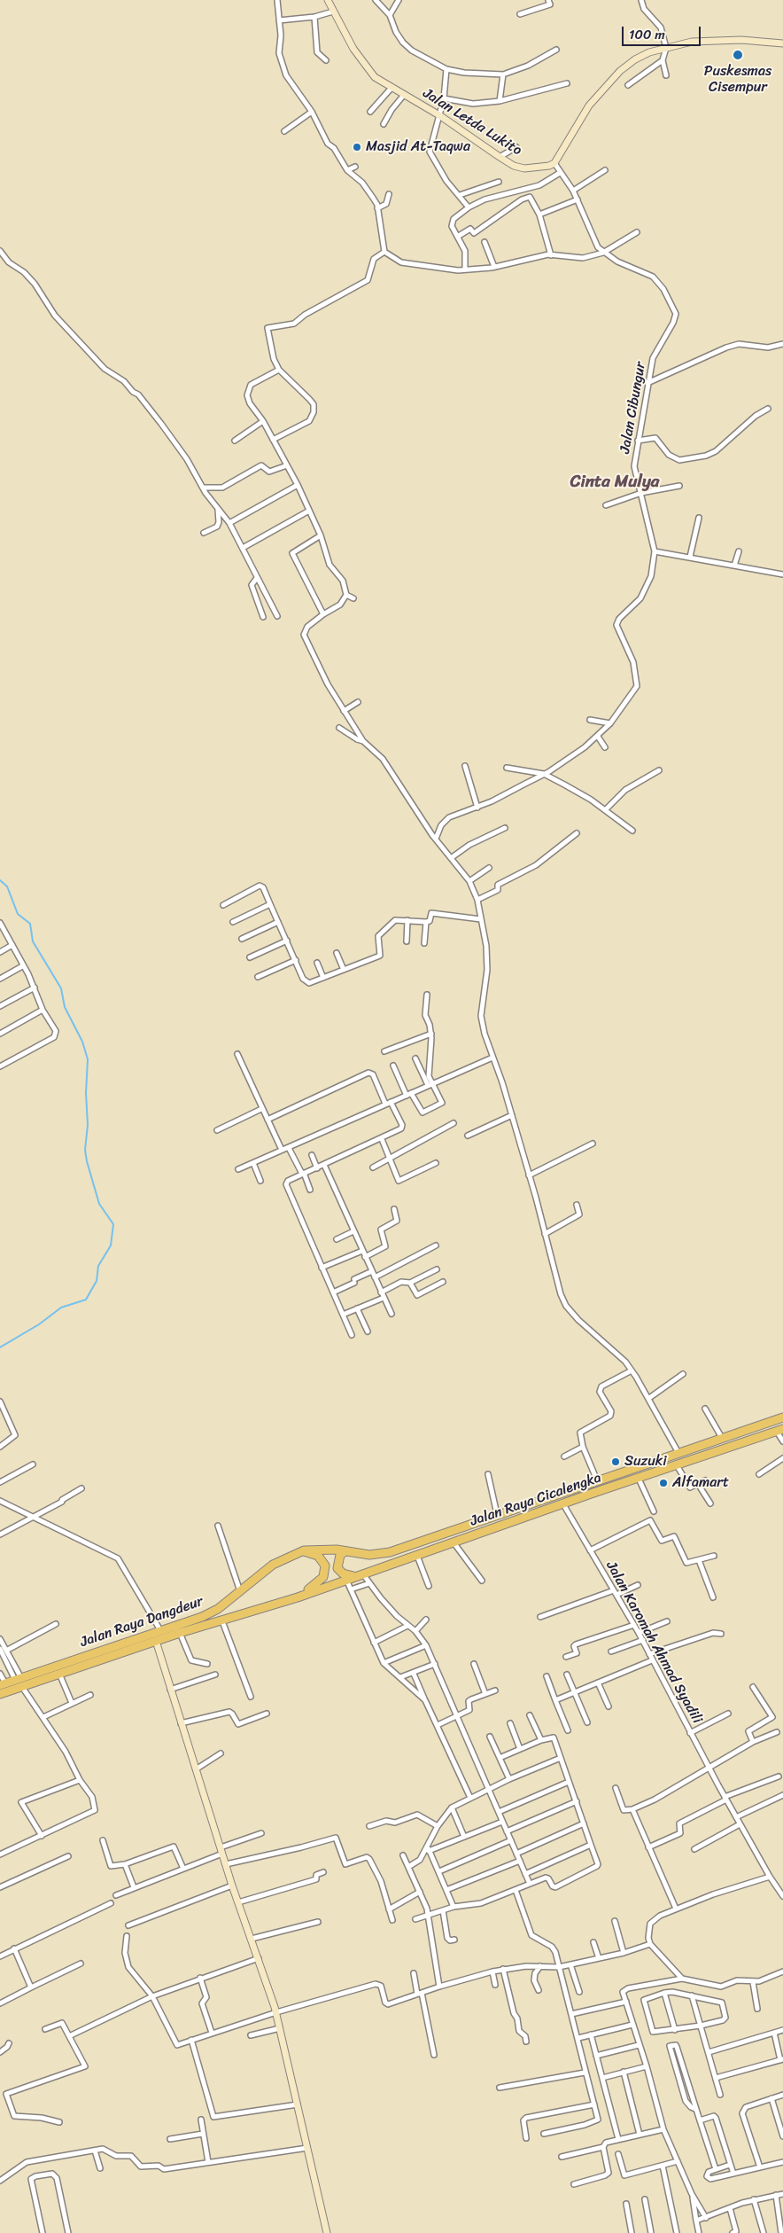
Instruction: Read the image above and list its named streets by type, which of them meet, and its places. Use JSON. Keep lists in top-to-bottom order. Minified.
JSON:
{"streets":{"highway":["Jalan Raya Cicalengka","Jalan Raya Dangdeur"],"street":["Jalan Letda Lukito","Jalan Cibungur","Jalan Karomah Ahmad Syadili"]},"crossings":[["Jalan Letda Lukito","Jalan Cibungur"],["Jalan Raya Cicalengka","Jalan Raya Dangdeur"],["Jalan Raya Cicalengka","Jalan Karomah Ahmad Syadili"]],"districts":["Cinta Mulya"],"places":["Puskesmas Cisempur","Masjid At-Taqwa","Suzuki","Alfamart"],"scale_bar":"100 m"}
